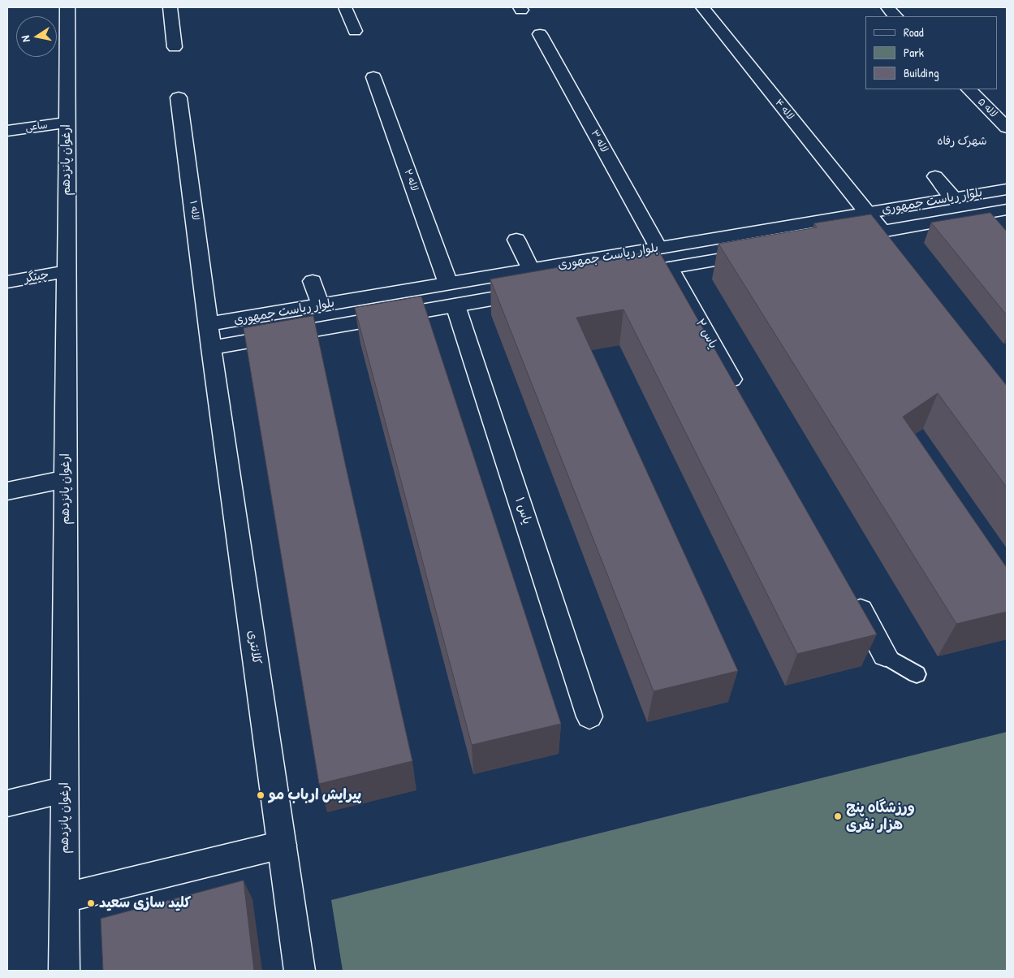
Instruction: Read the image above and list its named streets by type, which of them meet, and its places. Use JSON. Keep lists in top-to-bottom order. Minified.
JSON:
{"streets":{"street":["لاله ۵","لاله ۴","ساعی","لاله ۳","ارغوان پانزدهم","لاله ۲","بلوار ریاست جمهوری","لاله ۱","چیتگر","یاس ۲","یاس ۱","کلانتری"]},"crossings":[["لاله ۴","بلوار ریاست جمهوری"],["ساعی","ارغوان پانزدهم"],["لاله ۳","بلوار ریاست جمهوری"],["ارغوان پانزدهم","چیتگر"],["لاله ۲","بلوار ریاست جمهوری"],["بلوار ریاست جمهوری","لاله ۱"],["بلوار ریاست جمهوری","یاس ۲"],["بلوار ریاست جمهوری","یاس ۱"],["بلوار ریاست جمهوری","کلانتری"],["لاله ۱","کلانتری"]],"districts":["شهرک رفاه"],"places":["پیرایش ارباب مو","ورزشگاه پنج هزار نفری","کلید سازی سعید"],"legend":["Road","Park","Building"],"north":"left"}
